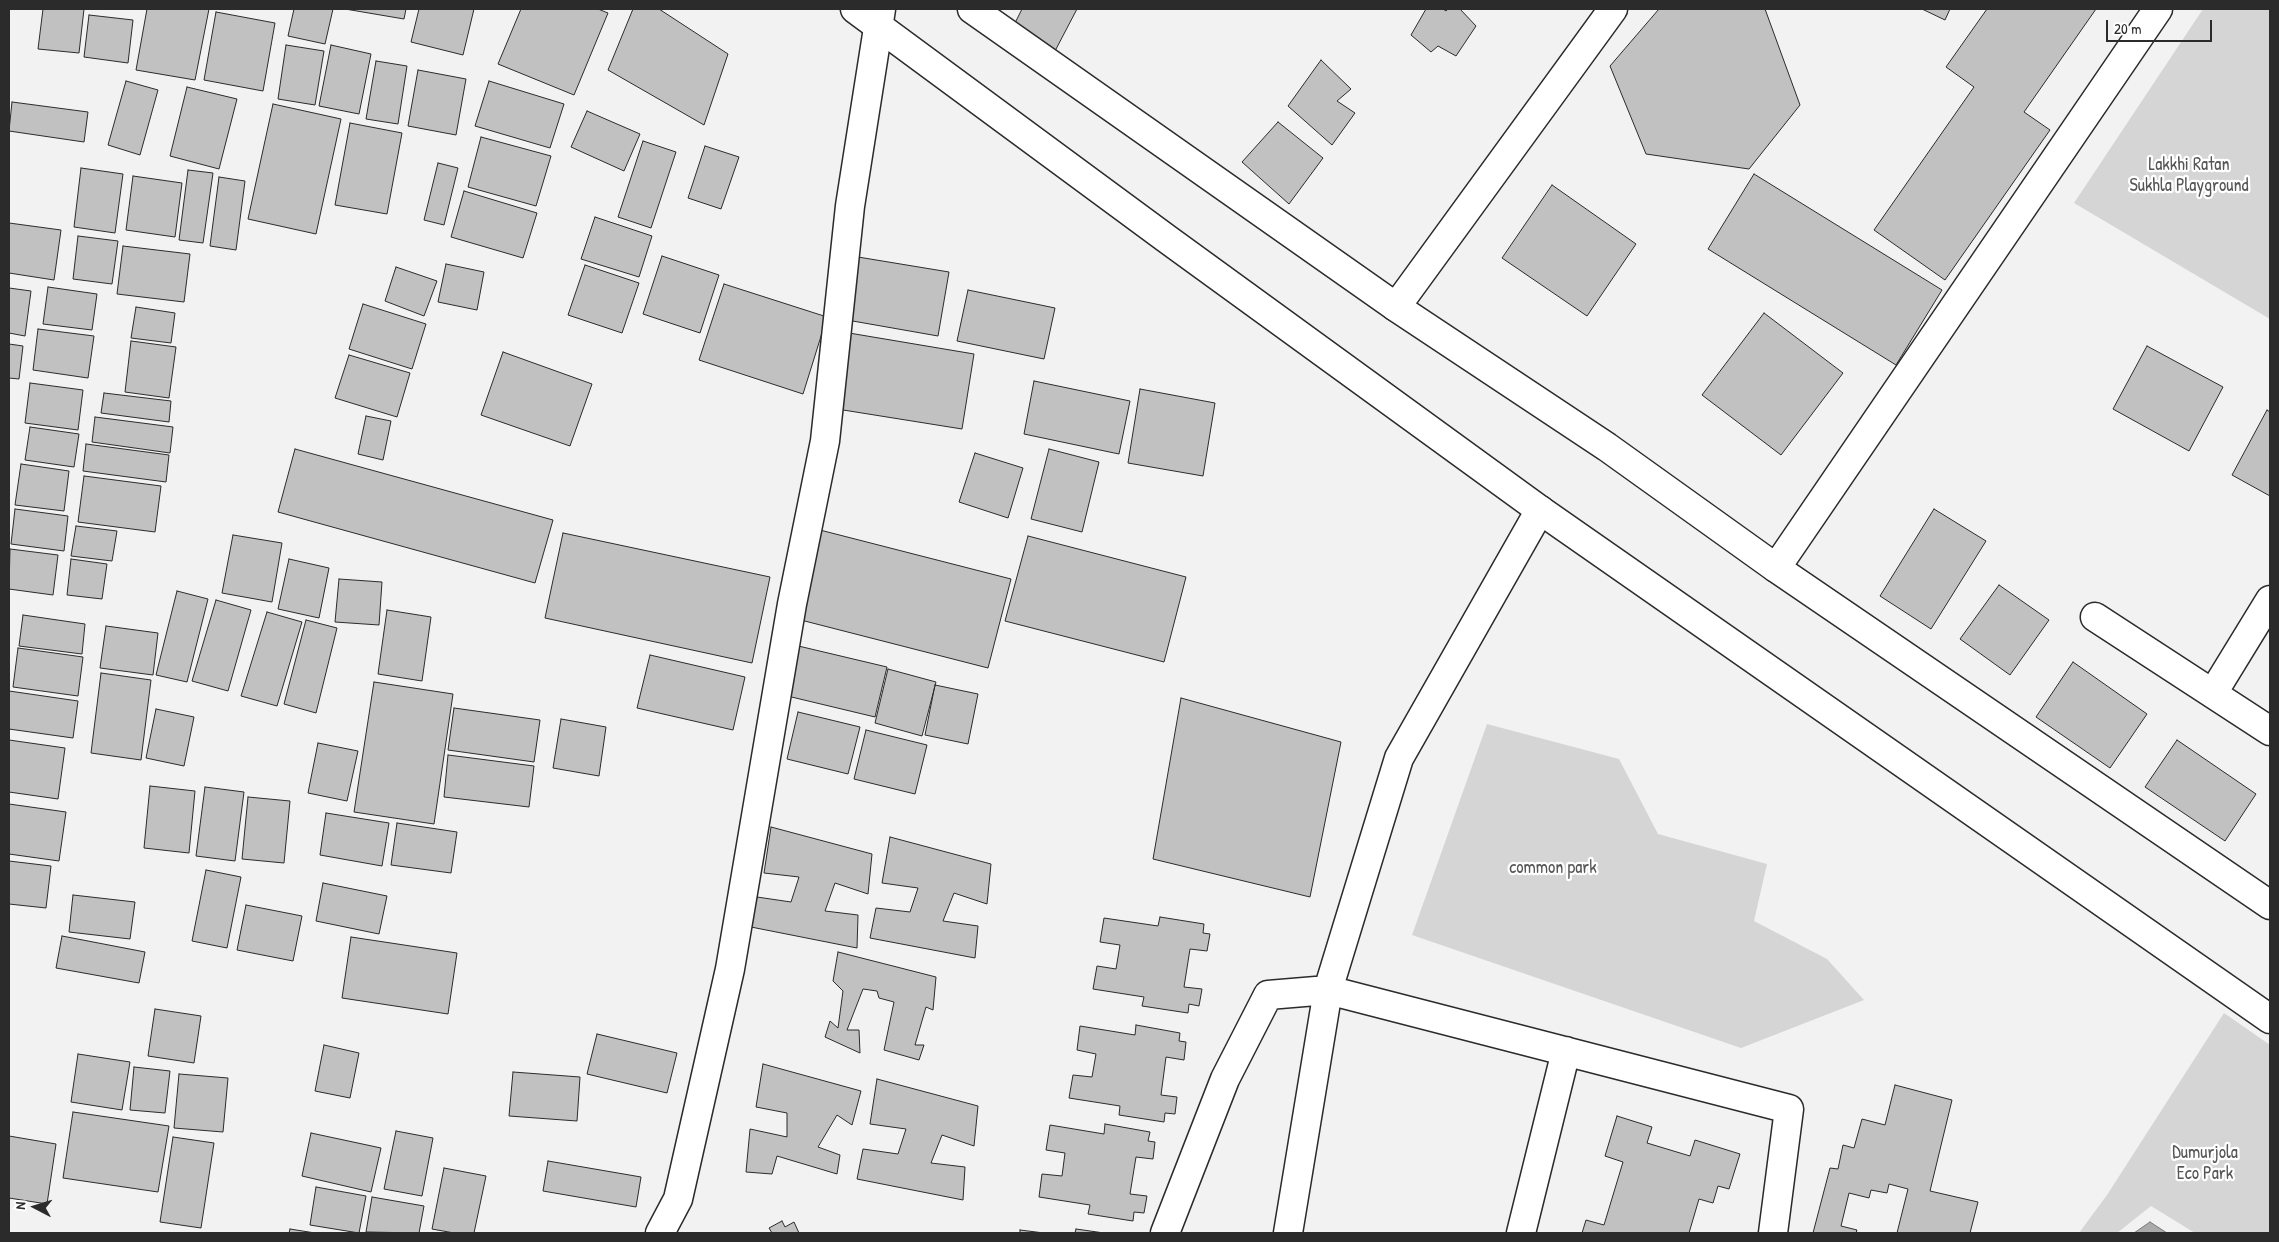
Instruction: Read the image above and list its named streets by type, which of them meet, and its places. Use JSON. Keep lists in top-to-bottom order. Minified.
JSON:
{"parks":["Lakkhi Ratan Sukhla Playground","common park","Dumurjola Eco Park"],"scale_bar":"20 m","north":"left"}
